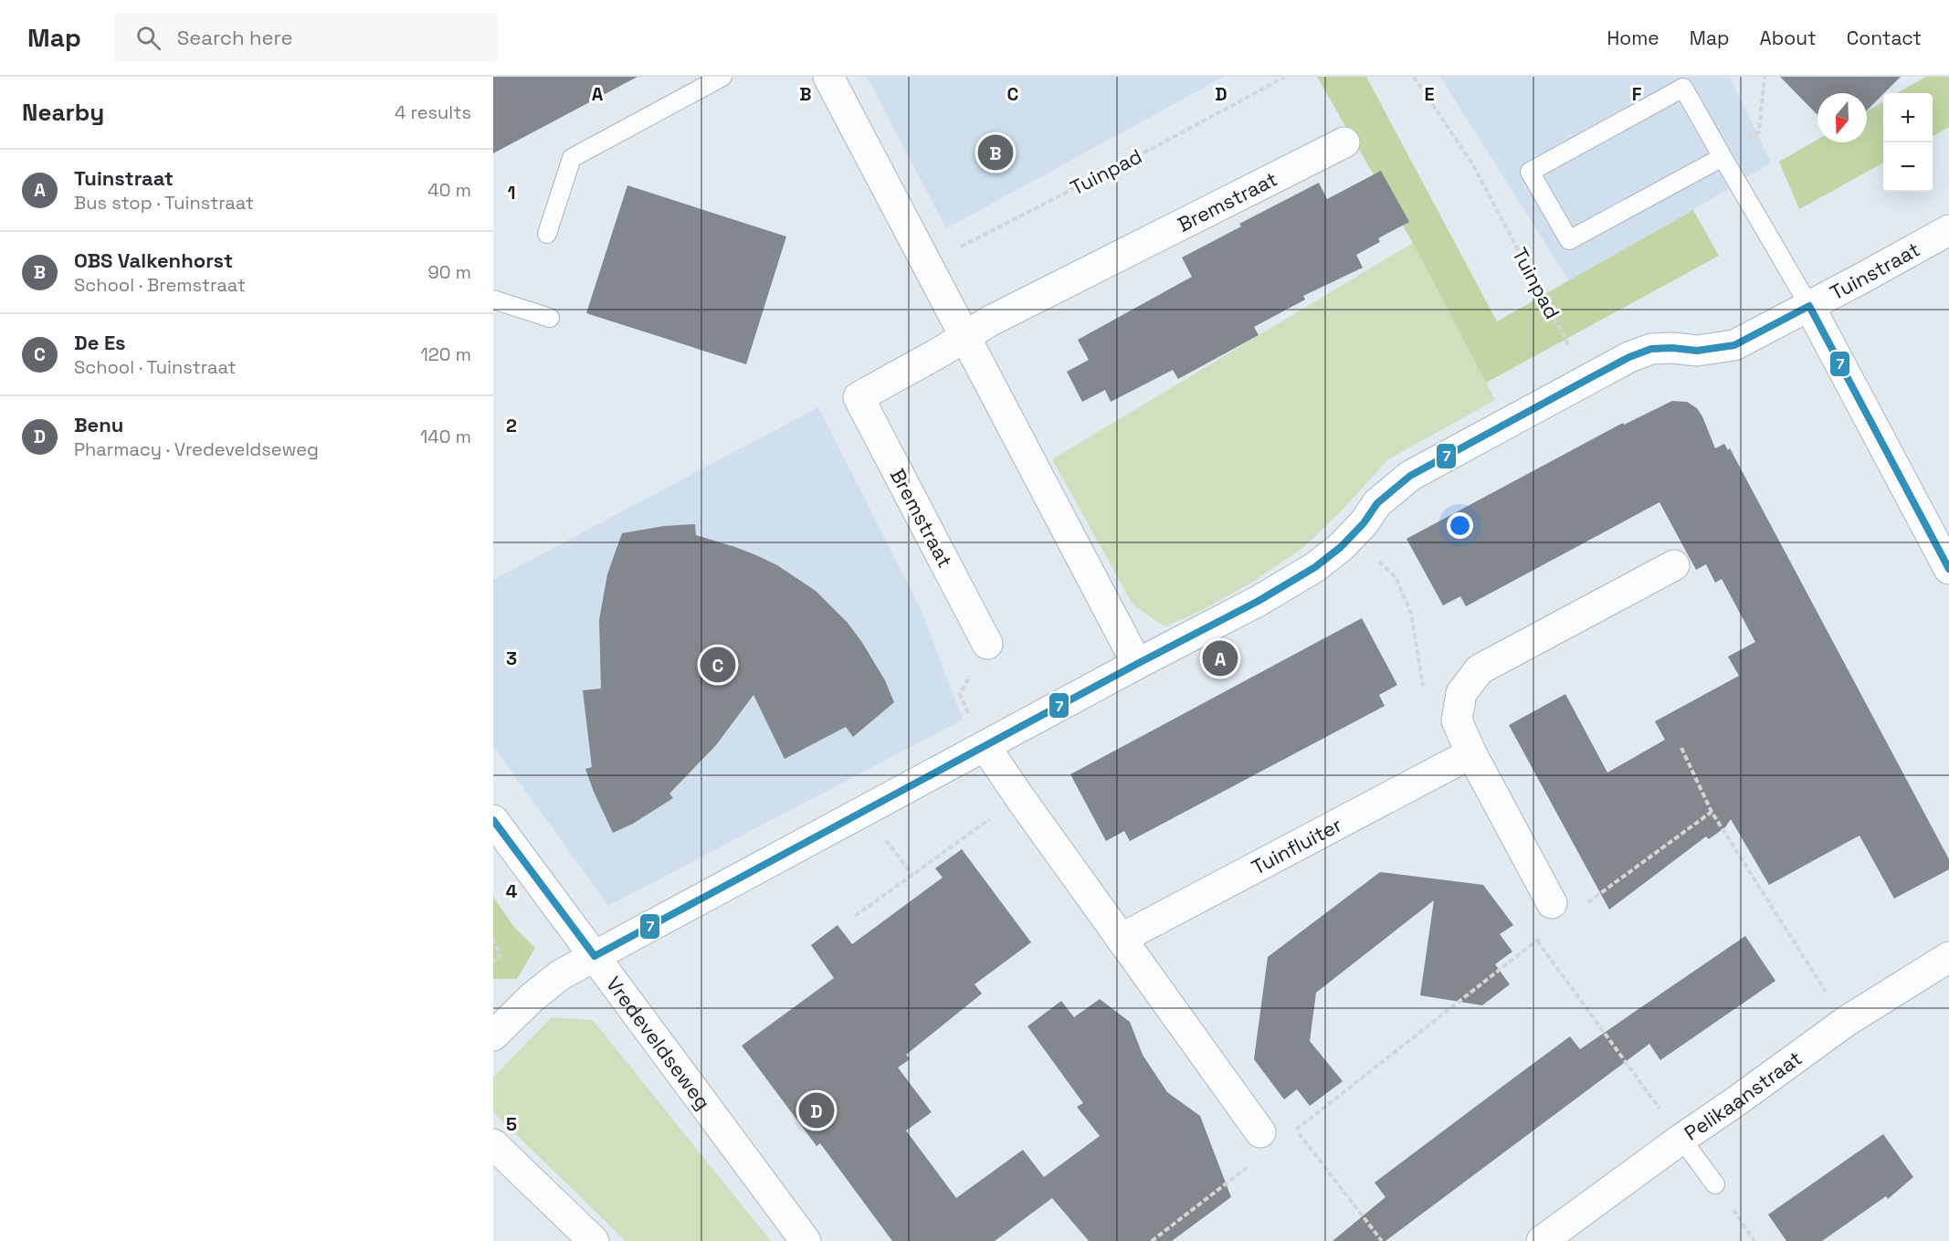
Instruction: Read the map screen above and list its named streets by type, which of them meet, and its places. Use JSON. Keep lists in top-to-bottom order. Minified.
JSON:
{"streets":{"street":["Bremstraat","Tuinstraat","Tuinfluiter","Vredeveldseweg","Pelikaanstraat"],"path":["Tuinpad"]},"crossings":[["Tuinpad","Tuinstraat"],["Tuinstraat","Vredeveldseweg"]],"lines":["transit line 7"],"north":"bottom","page":{"header":"Map","search":"Search here","nav":["Home","Map","About","Contact"],"heading":["Nearby","4 results"],"map_buttons":["+","−"],"pins":["B","A","C","D"],"list":[{"mark":"A","name":"Tuinstraat","note":"Bus stop · Tuinstraat","value":"40 m"},{"mark":"B","name":"OBS Valkenhorst","note":"School · Bremstraat","value":"90 m"},{"mark":"C","name":"De Es","note":"School · Tuinstraat","value":"120 m"},{"mark":"D","name":"Benu","note":"Pharmacy · Vredeveldseweg","value":"140 m"}]},"grid":{"columns":["A","B","C","D","E","F"],"rows":["1","2","3","4","5"]}}
